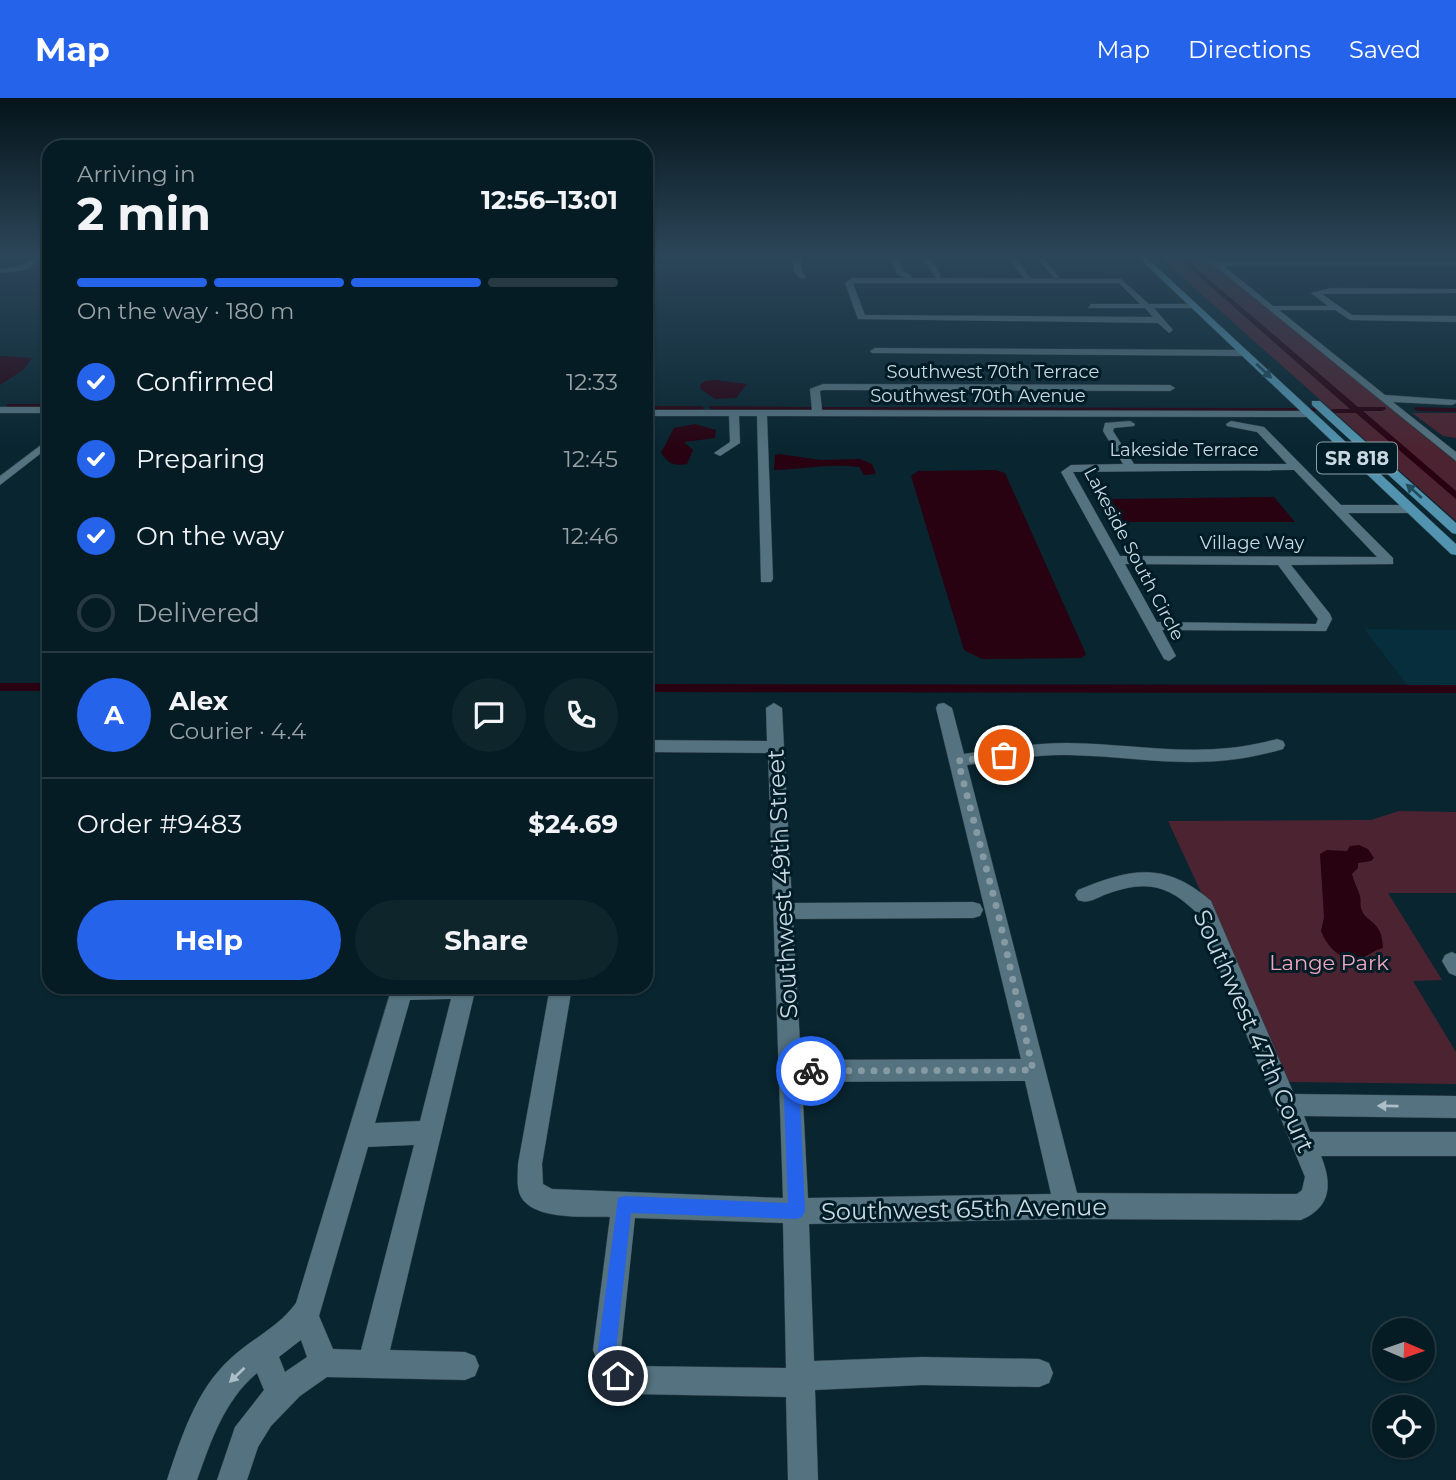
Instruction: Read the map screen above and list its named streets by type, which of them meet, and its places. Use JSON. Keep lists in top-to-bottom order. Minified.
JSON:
{"streets":{"main road":["SR 818"],"street":["Southwest 70th Terrace","Southwest 70th Avenue","Lakeside Terrace","Village Way","Lakeside South Circle","Southwest 49th Street","Southwest 47th Court","Southwest 65th Avenue"]},"crossings":[["Southwest 70th Terrace","Southwest 70th Avenue"],["Southwest 70th Avenue","SR 818"],["Lakeside Terrace","Lakeside South Circle"],["Village Way","Lakeside South Circle"],["Southwest 49th Street","Southwest 65th Avenue"],["Southwest 47th Court","Southwest 65th Avenue"]],"parks":["Lange Park"],"north":"right","page":{"header":"Map","nav":["Map","Directions","Saved"],"heading":["2 min","Arriving in","12:56–13:01"],"panel":["Alex","Courier · 4.4","Order #9483","$24.69"],"bar":"On the way · 180 m","list":[["Confirmed","12:33"],["Preparing","12:45"],["On the way","12:46"],"Delivered"],"round":"A","buttons":["Help","Share"]}}
